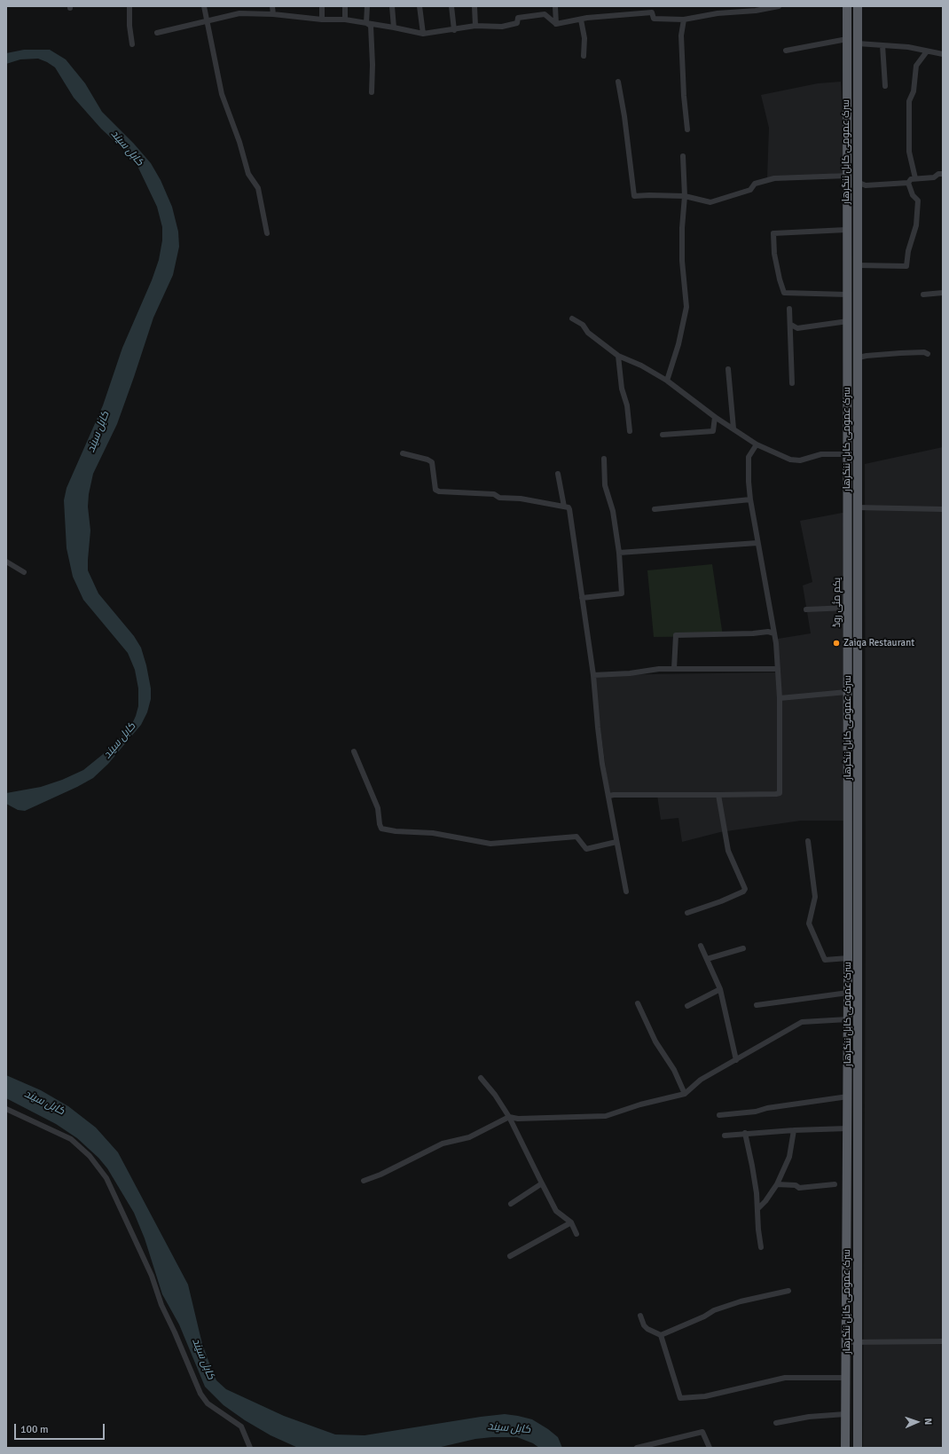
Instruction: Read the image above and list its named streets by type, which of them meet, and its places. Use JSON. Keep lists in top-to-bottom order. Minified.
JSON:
{"streets":{"highway":["سرک عمومی کابل ننگرهار","یکم مئی روڈ"]},"crossings":[["سرک عمومی کابل ننگرهار","یکم مئی روڈ"]],"water":["کابل سيند"],"places":["Zaiqa Restaurant"],"scale_bar":"100 m","north":"right"}
